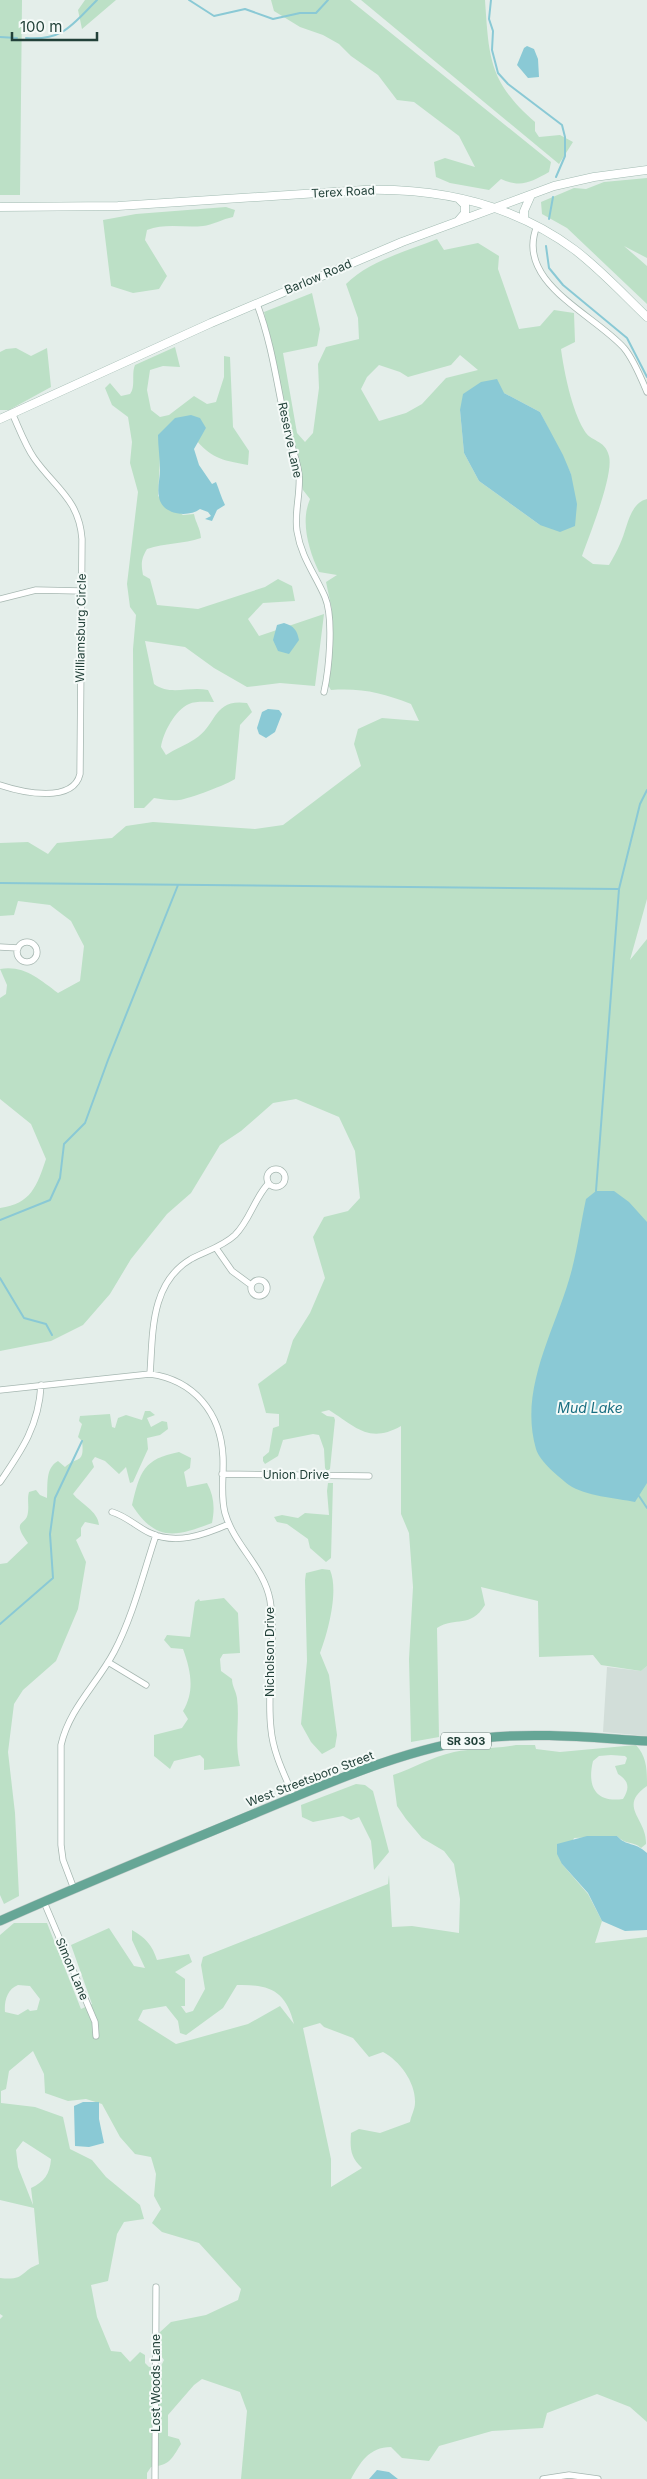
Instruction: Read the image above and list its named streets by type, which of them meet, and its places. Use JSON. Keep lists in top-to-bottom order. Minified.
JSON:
{"streets":{"main road":["Terex Road","Barlow Road","SR 303","West Streetsboro Street"],"street":["Reserve Lane","Williamsburg Circle","Union Drive","Nicholson Drive","Simon Lane","Lost Woods Lane"]},"crossings":[["Terex Road","Barlow Road"],["Barlow Road","Reserve Lane"],["Barlow Road","Williamsburg Circle"],["Union Drive","Nicholson Drive"],["Nicholson Drive","West Streetsboro Street"],["West Streetsboro Street","Simon Lane"]],"water":["Mud Lake"],"scale_bar":"100 m"}
